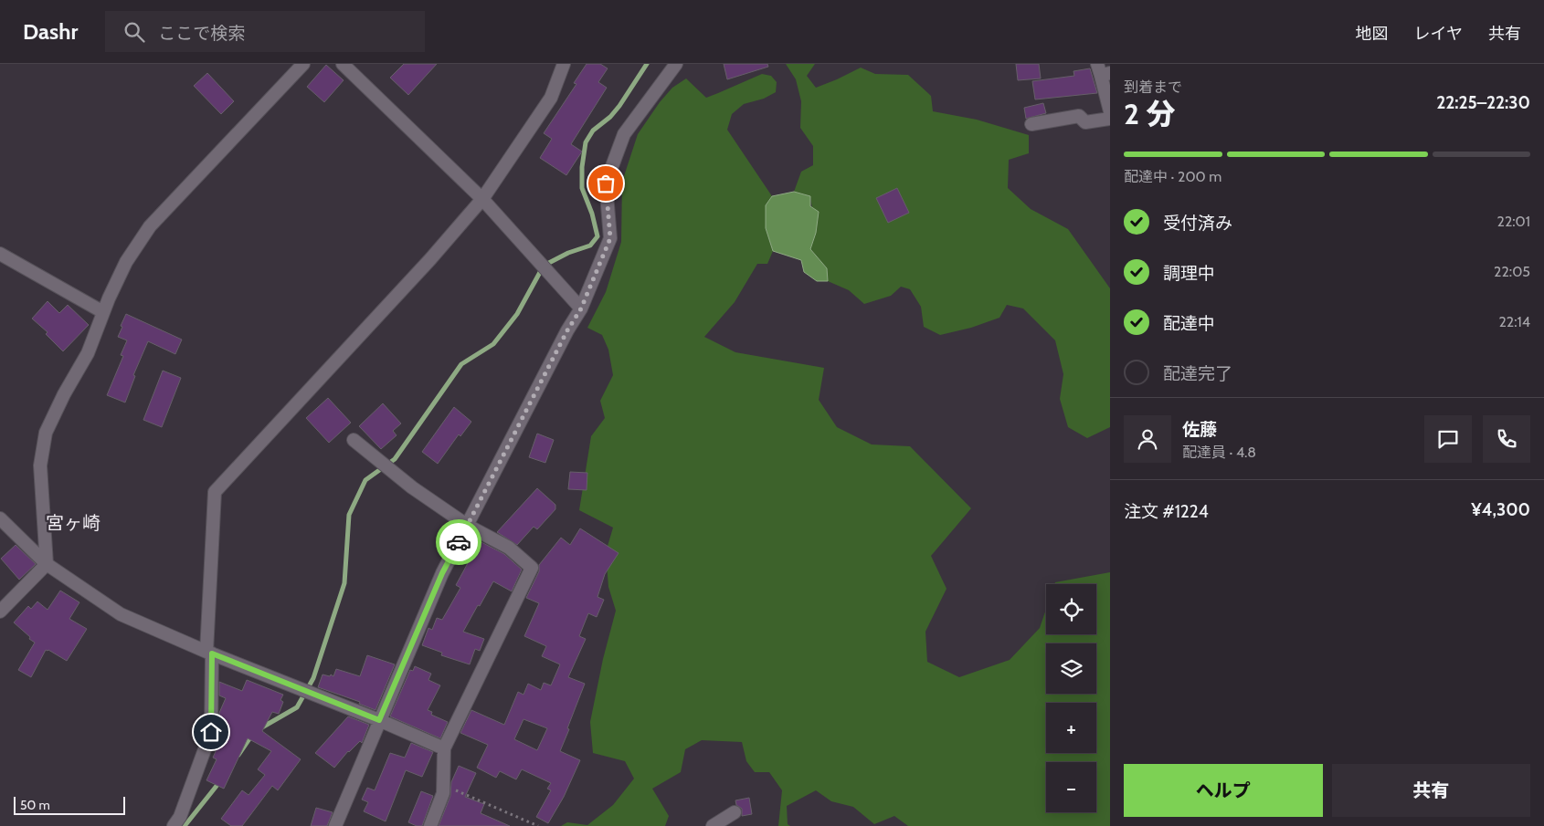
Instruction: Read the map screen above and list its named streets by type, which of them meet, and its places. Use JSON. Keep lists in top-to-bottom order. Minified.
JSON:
{"districts":["宮ヶ崎"],"scale_bar":"50 m","page":{"header":"Dashr","search":"ここで検索","nav":["地図","レイヤ","共有"],"heading":["2 分","到着まで","22:25–22:30"],"panel":["佐藤","配達員 · 4.8","注文 #1224","¥4,300"],"bar":"配達中 · 200 m","list":[["受付済み","22:01"],["調理中","22:05"],["配達中","22:14"],"配達完了"],"map_buttons":["+","−"],"buttons":["ヘルプ","共有"],"scale":"50 m"}}
